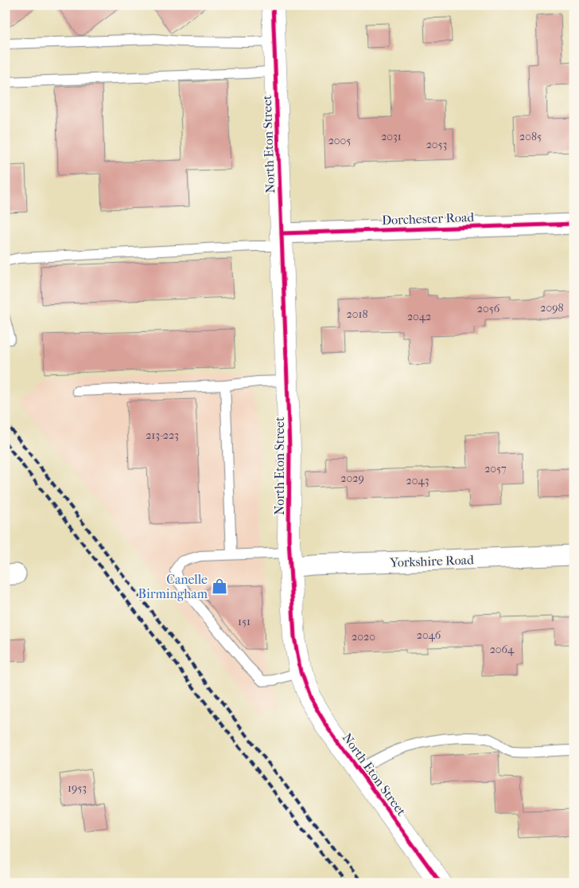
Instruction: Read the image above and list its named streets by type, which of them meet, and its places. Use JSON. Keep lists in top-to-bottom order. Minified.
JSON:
{"streets":{"street":["North Eton Street","Dorchester Road","Yorkshire Road"]},"crossings":[["North Eton Street","Dorchester Road"],["North Eton Street","Yorkshire Road"]],"places":{"shop":["Canelle Birmingham"]},"house_numbers":["2031","2085","2005","2053","2098","2056","2018","2042","213-223","2057","2029","2043","151","2046","2020","2064","1953"]}
